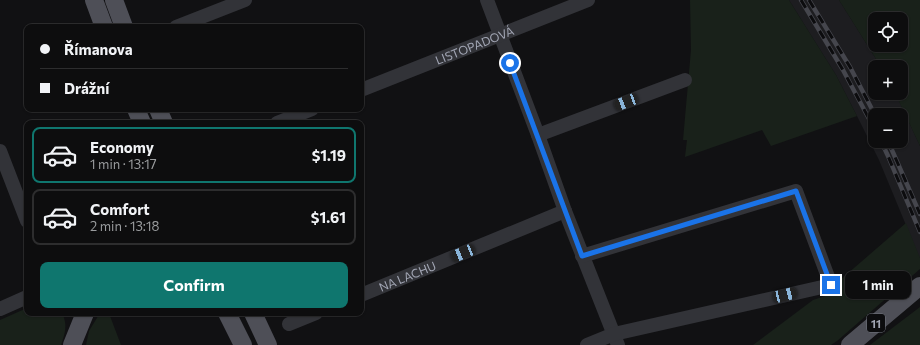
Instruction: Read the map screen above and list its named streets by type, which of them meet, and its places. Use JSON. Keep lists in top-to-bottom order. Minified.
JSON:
{"streets":{"main road":["11"],"street":["LISTOPADOVÁ","NA LACHU"]},"page":{"map_buttons":["+","−"],"banner":["Římanova","Drážní"],"list":[{"name":"Economy","note":"1 min · 13:17","value":"$1.19"},{"name":"Comfort","note":"2 min · 13:18","value":"$1.61"}],"buttons":"Confirm","bubble":"1 min"}}
